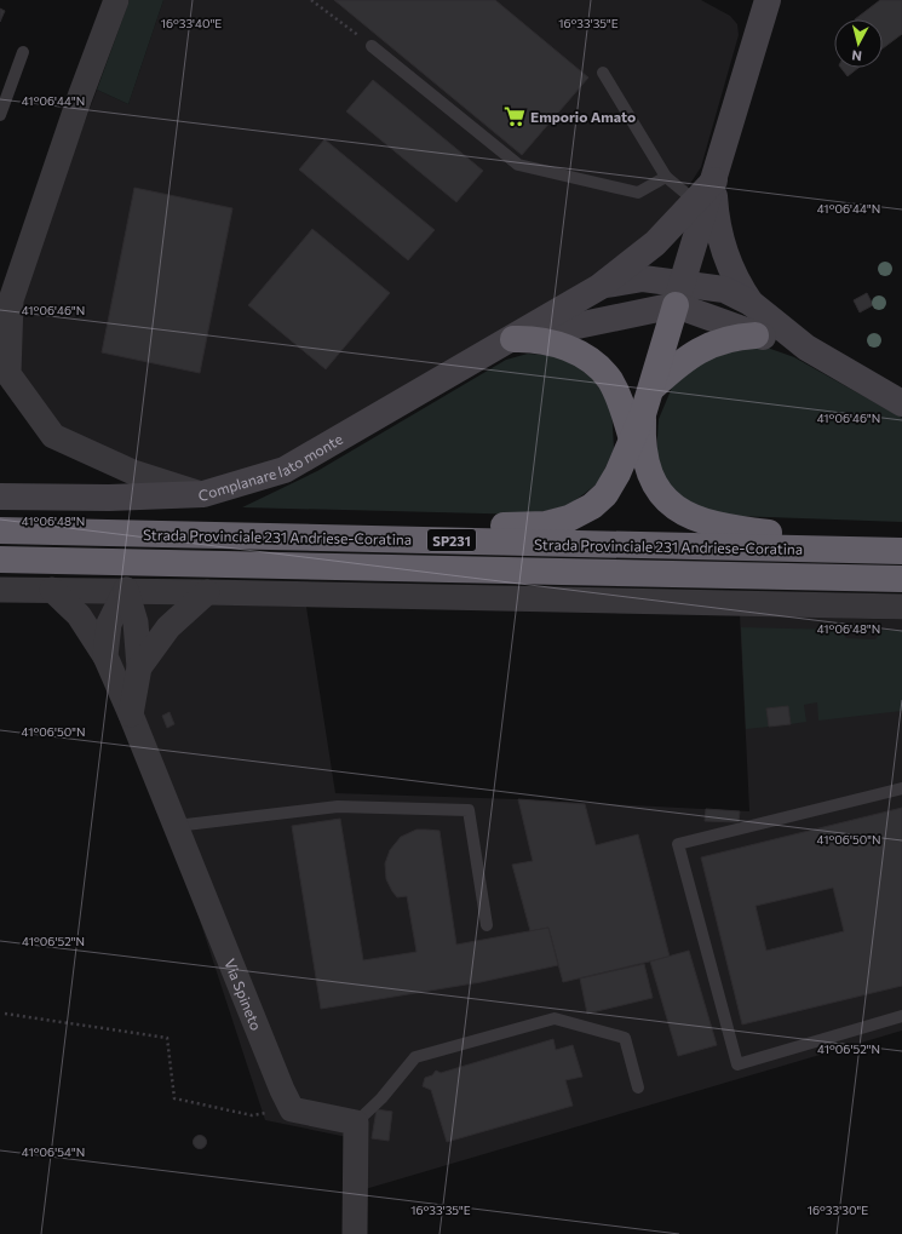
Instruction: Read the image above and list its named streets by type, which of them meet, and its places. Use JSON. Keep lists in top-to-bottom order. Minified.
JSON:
{"streets":{"highway":["Strada Provinciale 231 Andriese-Coratina","SP231"],"street":["Complanare lato monte","Via Spineto"]},"crossings":[["Complanare lato monte","SP231"],["Strada Provinciale 231 Andriese-Coratina","SP231"]],"places":{"supermarket":["Emporio Amato"]},"north":"bottom","coordinates":["16°33'40\"E","16°33'35\"E","41°06'44\"N","41°06'46\"N","41°06'48\"N","41°06'50\"N","41°06'52\"N","41°06'54\"N","16°33'30\"E"]}
